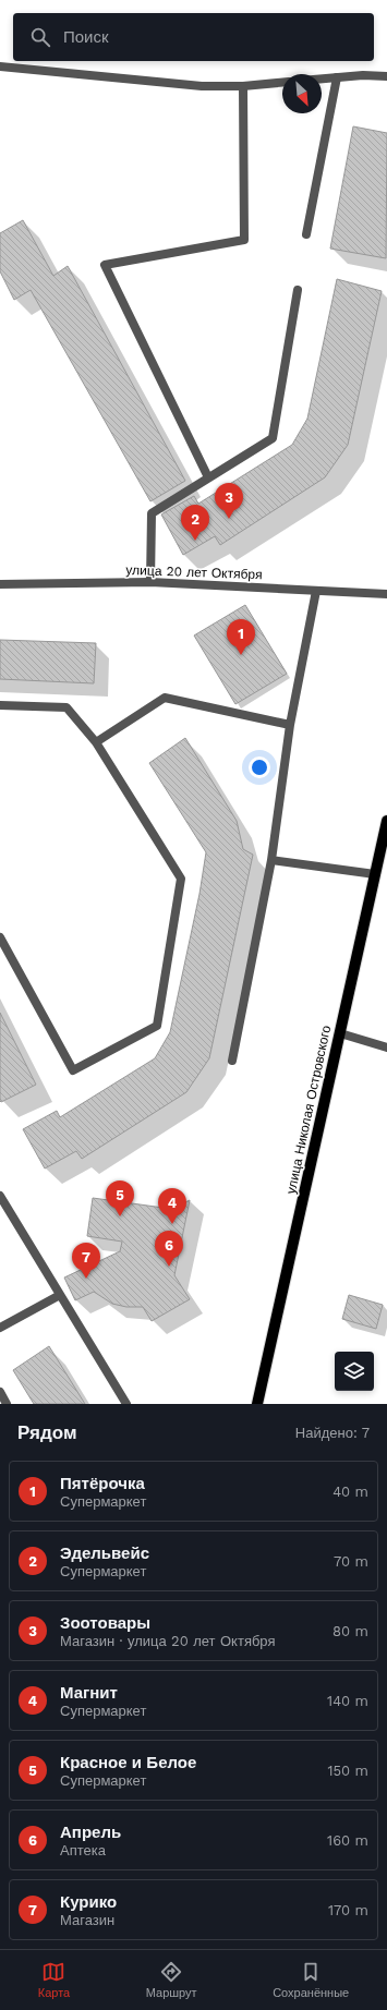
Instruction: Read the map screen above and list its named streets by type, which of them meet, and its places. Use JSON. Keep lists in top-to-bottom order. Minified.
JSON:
{"streets":{"main road":["улица Николая Островского"],"street":["улица 20 лет Октября"]},"north":"bottom right","page":{"search":"Поиск","pins":["3","2","1","5","4","6","7"],"heading":["Рядом","Найдено: 7"],"list":[{"mark":"1","name":"Пятёрочка","note":"Супермаркет","value":"40 m"},{"mark":"2","name":"Эдельвейс","note":"Супермаркет","value":"70 m"},{"mark":"3","name":"Зоотовары","note":"Магазин · улица 20 лет Октября","value":"80 m"},{"mark":"4","name":"Магнит","note":"Супермаркет","value":"140 m"},{"mark":"5","name":"Красное и Белое","note":"Супермаркет","value":"150 m"},{"mark":"6","name":"Апрель","note":"Аптека","value":"160 m"},{"mark":"7","name":"Курико","note":"Магазин","value":"170 m"}],"nav":["Карта","Маршрут","Сохранённые"]}}
